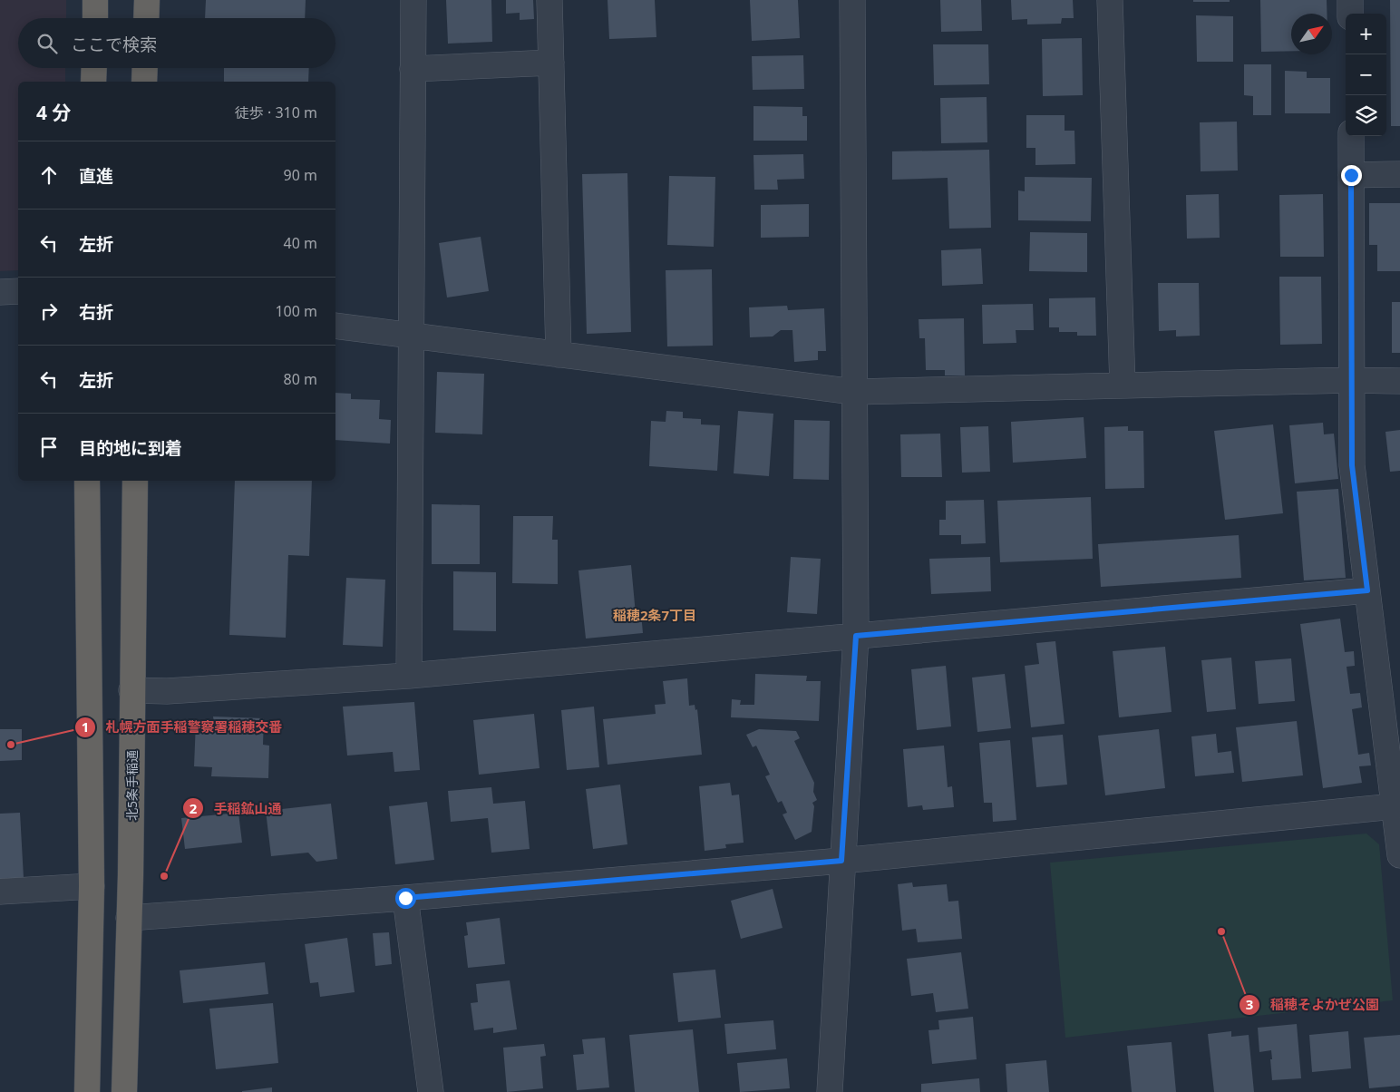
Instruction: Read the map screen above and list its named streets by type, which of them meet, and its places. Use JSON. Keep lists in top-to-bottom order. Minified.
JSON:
{"streets":{"highway":["北5条手稲通"]},"districts":["稲穂2条7丁目"],"places":["札幌方面手稲警察署稲穂交番","手稲鉱山通","稲穂そよかぜ公園"],"north":"top right","page":{"map_buttons":["+","−"],"search":"ここで検索","heading":["4 分","徒歩 · 310 m"],"list":[["直進","90 m"],["左折","40 m"],["右折","100 m"],["左折","80 m"],"目的地に到着"]}}
